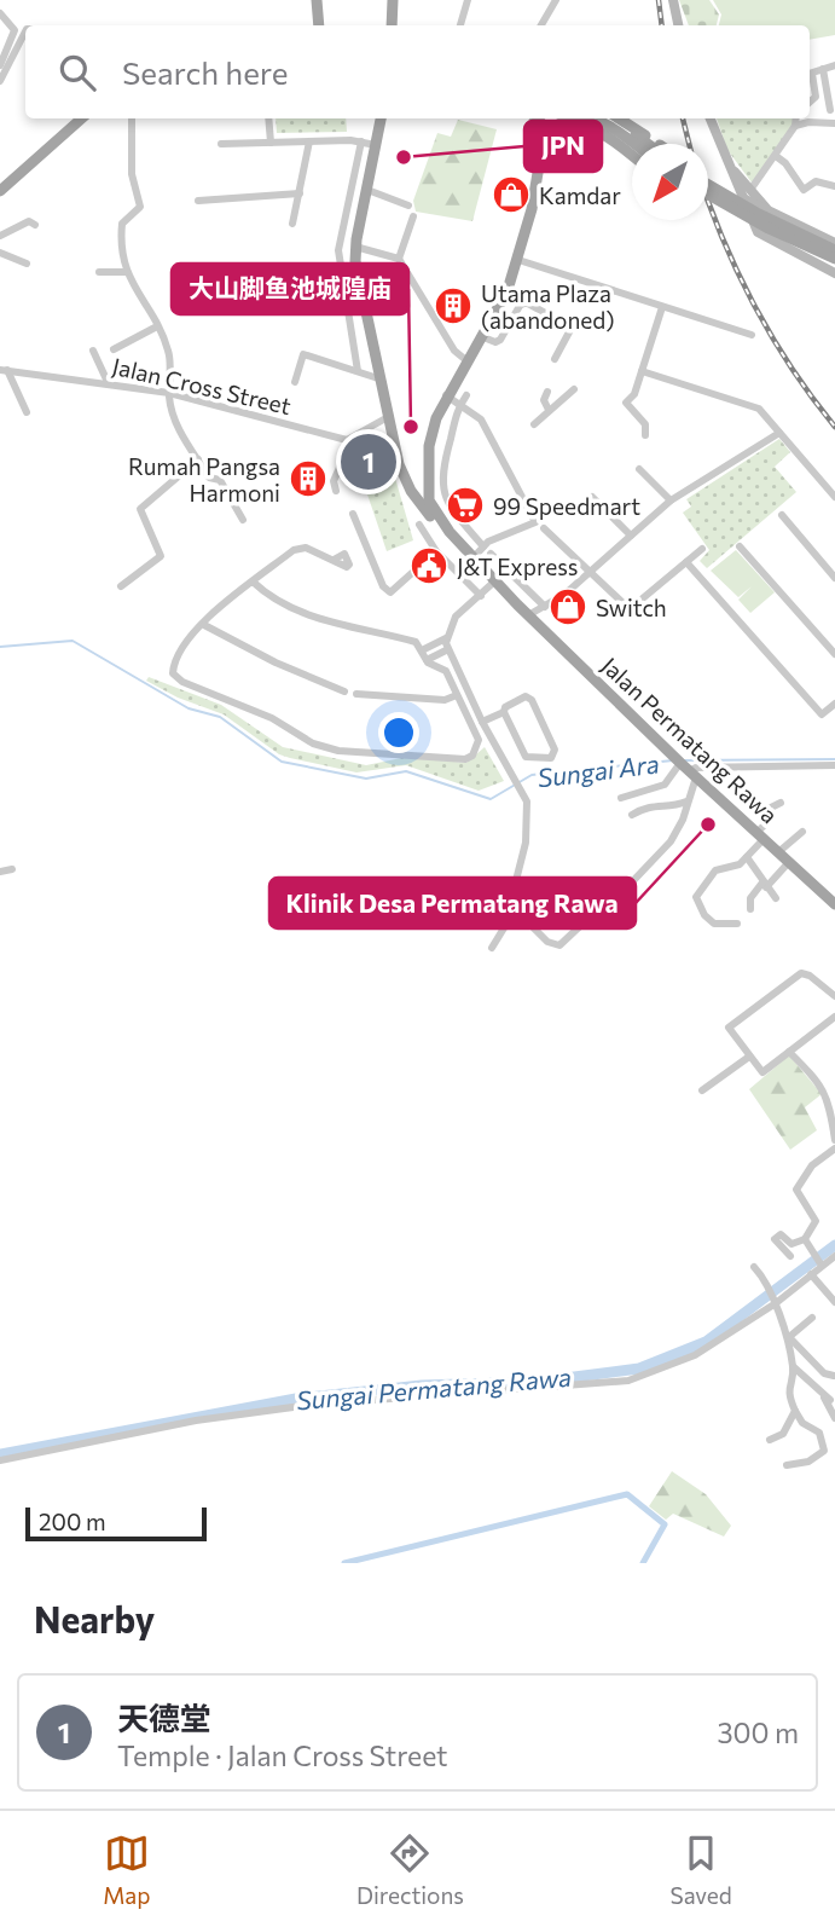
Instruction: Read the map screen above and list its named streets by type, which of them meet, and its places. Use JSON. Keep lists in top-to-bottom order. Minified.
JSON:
{"streets":{"main road":["Jalan Permatang Rawa"],"street":["Jalan Cross Street"]},"water":["Sungai Ara","Sungai Permatang Rawa"],"places":{"other":["JPN","大山脚鱼池城隍庙","Klinik Desa Permatang Rawa"],"shop":["Kamdar","Switch"],"building":["Utama Plaza (abandoned)","Rumah Pangsa Harmoni"],"supermarket":["99 Speedmart"],"public building":["J&T Express"]},"scale_bar":"200 m","north":"bottom left","page":{"search":"Search here","pins":"1","scale":"200 m","heading":"Nearby","list":[{"mark":"1","name":"天德堂","note":"Temple · Jalan Cross Street","value":"300 m"}],"nav":["Map","Directions","Saved"]}}
